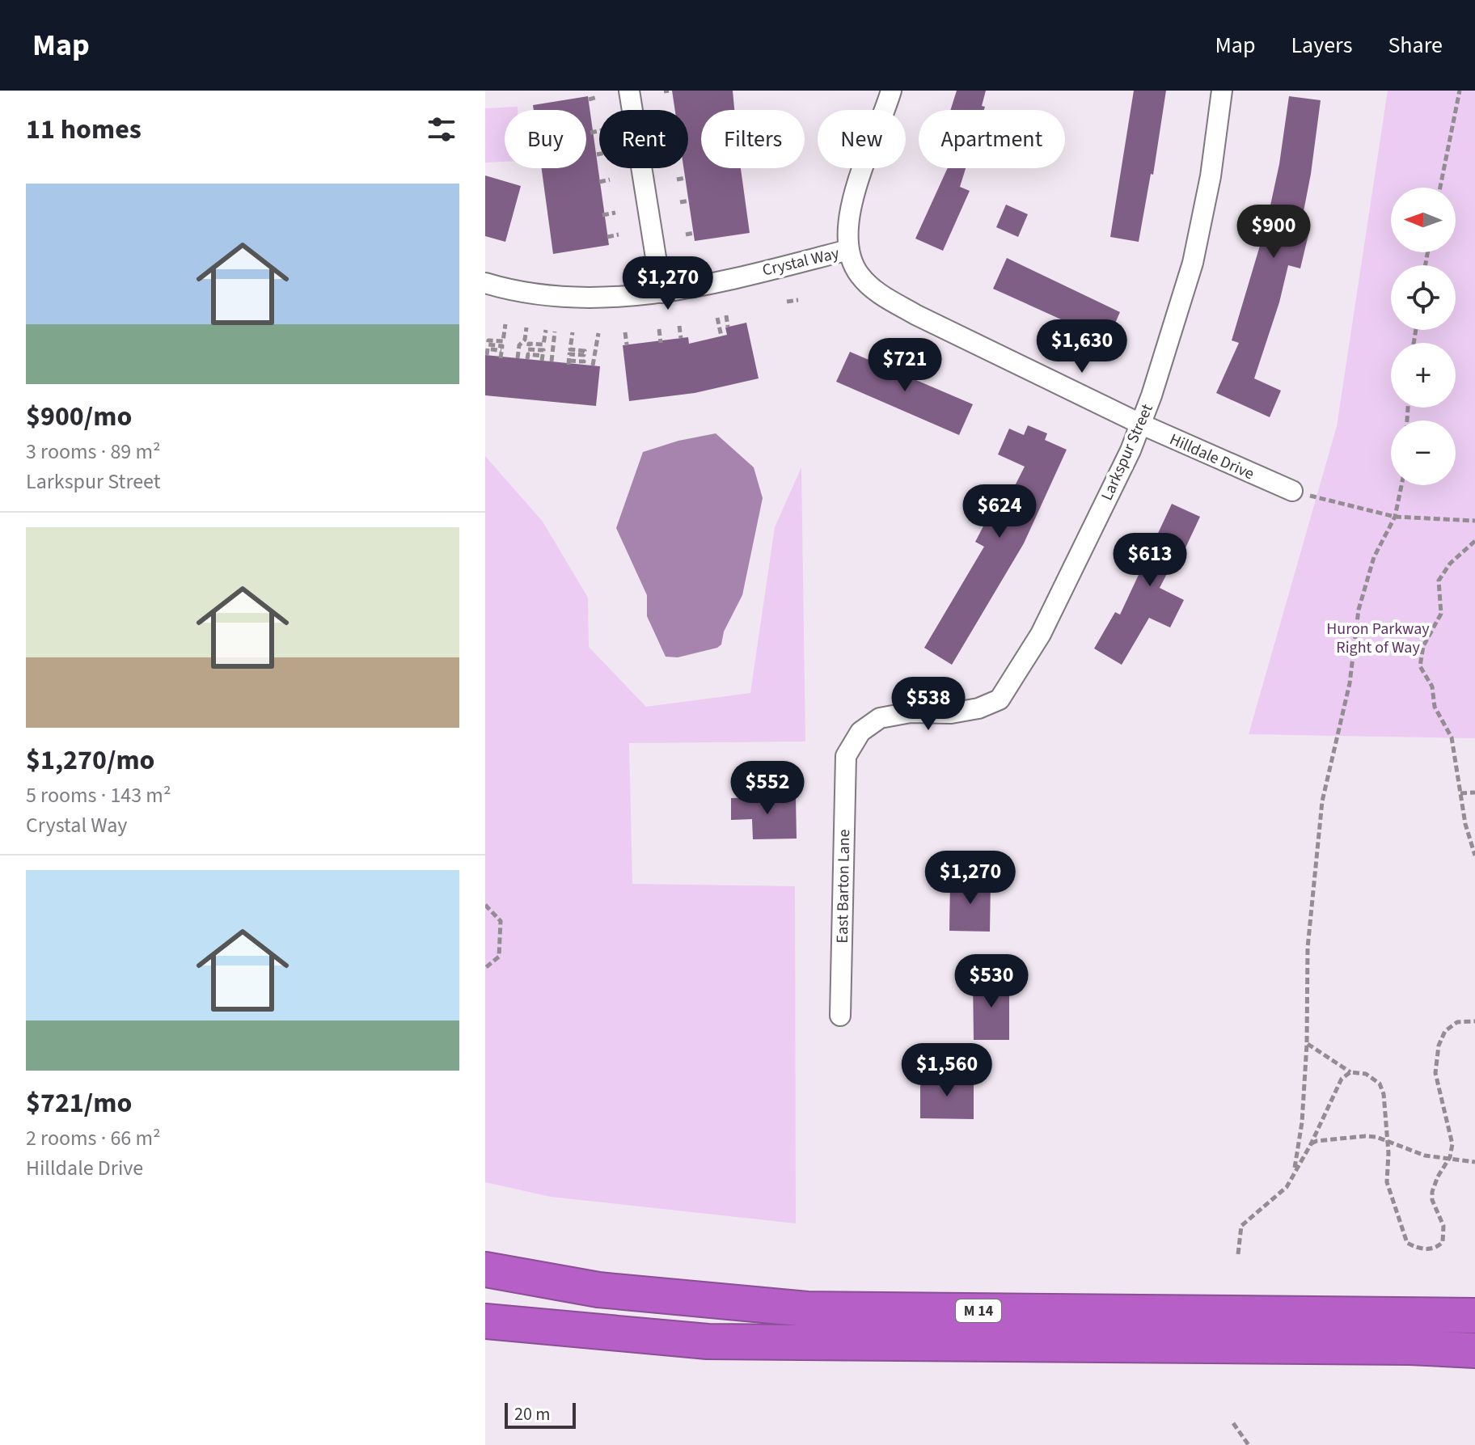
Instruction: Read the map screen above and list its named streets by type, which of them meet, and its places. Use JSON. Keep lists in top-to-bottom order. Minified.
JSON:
{"streets":{"highway":["M 14"],"street":["Crystal Way","Larkspur Street","Hilldale Drive","East Barton Lane"]},"crossings":[["Crystal Way","Hilldale Drive"],["Larkspur Street","Hilldale Drive"],["Larkspur Street","East Barton Lane"]],"parks":["Huron Parkway Right of Way"],"scale_bar":"20 m","north":"left","page":{"header":"Map","nav":["Map","Layers","Share"],"heading":"11 homes","chip":["Buy","Rent","Filters","New","Apartment"],"list":[{"name":"$900/mo","note":"3 rooms · 89 m² · Larkspur Street"},{"name":"$1,270/mo","note":"5 rooms · 143 m² · Crystal Way"},{"name":"$721/mo","note":"2 rooms · 66 m² · Hilldale Drive"}],"map_buttons":["+","−"],"price":["$900","$1,270","$1,630","$721","$624","$613","$538","$552","$1,270","$530","$1,560"],"scale":"20 m"}}
